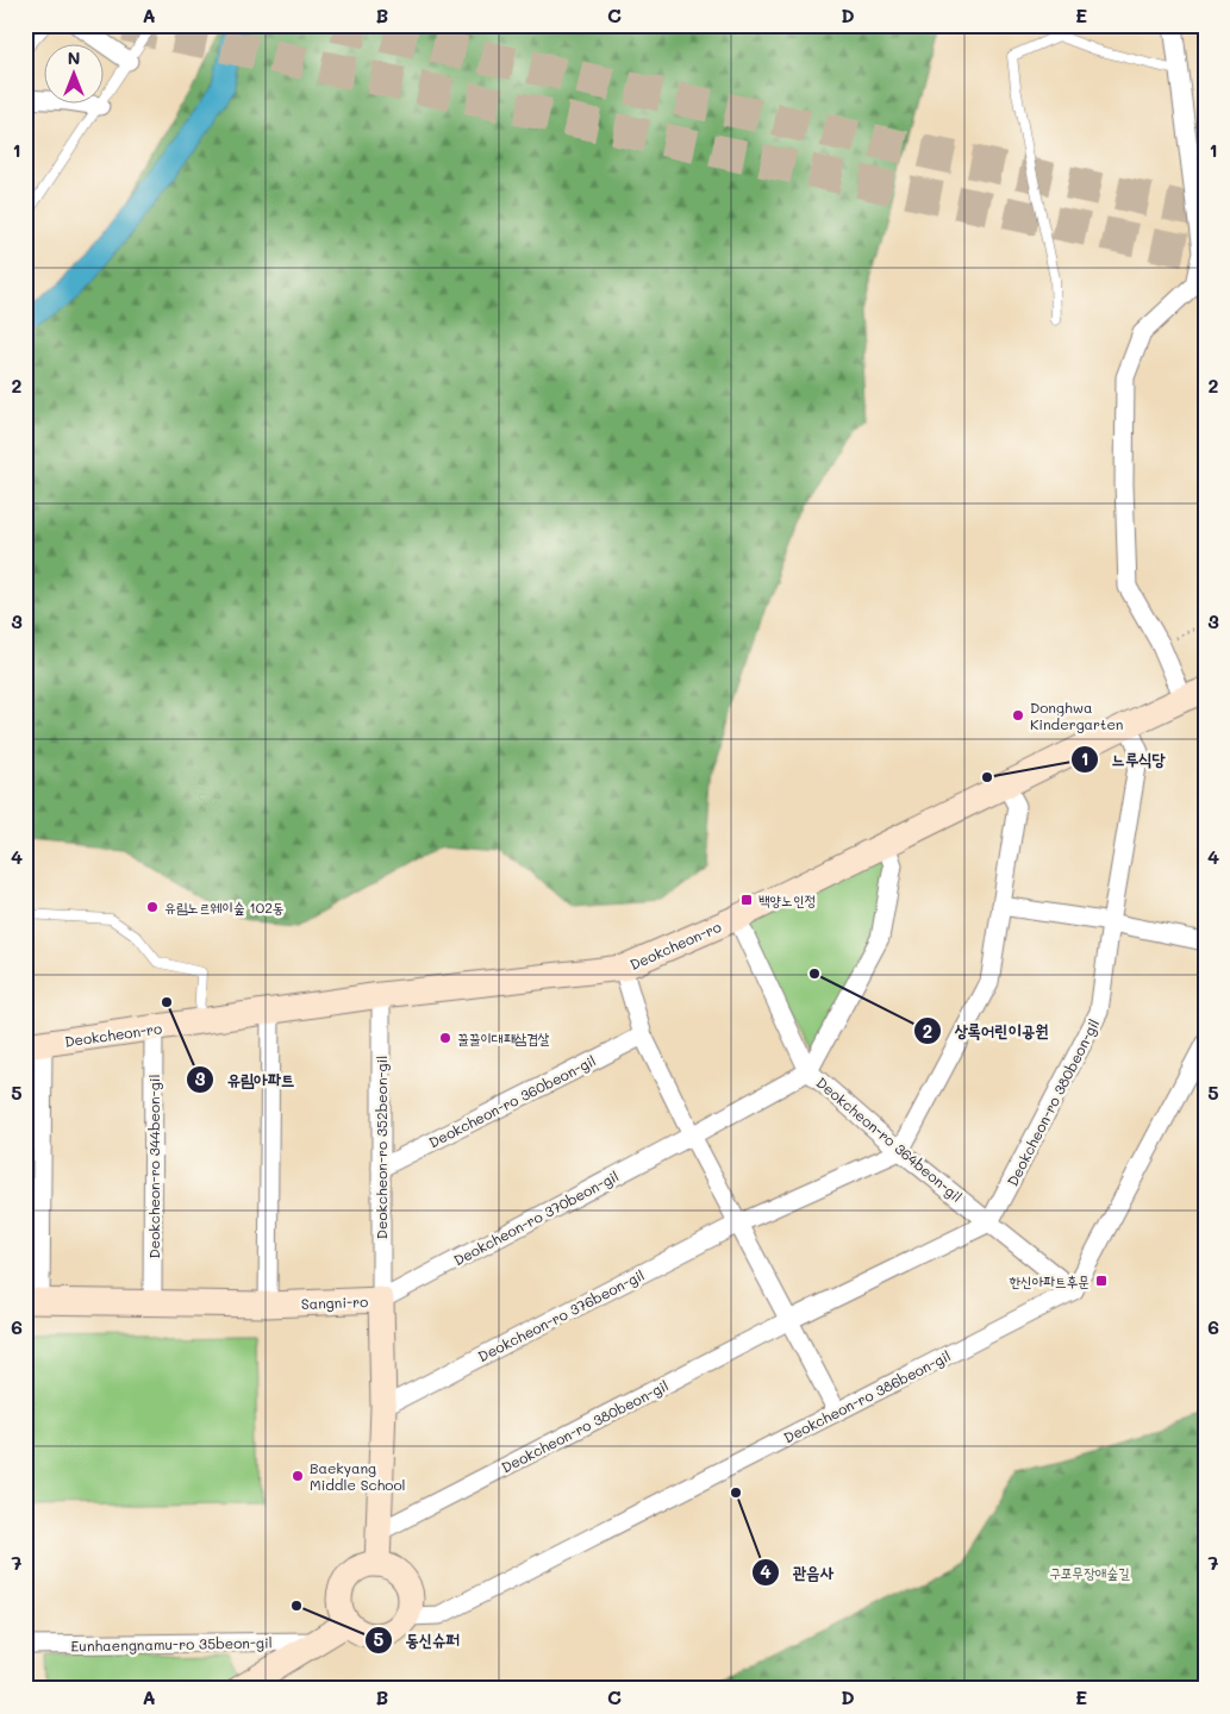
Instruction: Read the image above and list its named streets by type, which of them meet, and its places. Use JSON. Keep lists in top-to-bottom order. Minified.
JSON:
{"streets":{"main road":["Deokcheon-ro","Sangni-ro"],"street":["Deokcheon-ro 360beon-gil","Deokcheon-ro 380beon-gil","Deokcheon-ro 364beon-gil","Deokcheon-ro 352beon-gil","Deokcheon-ro 344beon-gil","Deokcheon-ro 370beon-gil","Deokcheon-ro 376beon-gil","Deokcheon-ro 386beon-gil","Eunhaengnamu-ro 35beon-gil"]},"crossings":[["Deokcheon-ro","Deokcheon-ro 380beon-gil"],["Deokcheon-ro","Deokcheon-ro 364beon-gil"],["Deokcheon-ro","Deokcheon-ro 352beon-gil"],["Deokcheon-ro","Deokcheon-ro 344beon-gil"],["Deokcheon-ro 360beon-gil","Deokcheon-ro 352beon-gil"],["Deokcheon-ro 380beon-gil","Deokcheon-ro 364beon-gil"],["Deokcheon-ro 380beon-gil","Sangni-ro"],["Deokcheon-ro 364beon-gil","Deokcheon-ro 370beon-gil"],["Deokcheon-ro 364beon-gil","Deokcheon-ro 376beon-gil"],["Deokcheon-ro 364beon-gil","Deokcheon-ro 386beon-gil"],["Deokcheon-ro 352beon-gil","Deokcheon-ro 370beon-gil"],["Deokcheon-ro 352beon-gil","Sangni-ro"],["Deokcheon-ro 344beon-gil","Sangni-ro"],["Deokcheon-ro 370beon-gil","Sangni-ro"],["Sangni-ro","Deokcheon-ro 376beon-gil"],["Sangni-ro","Deokcheon-ro 386beon-gil"]],"parks":["구포무장애숲길"],"places":{"other":["Donghwa Kindergarten","느루식당","유림노르웨이숲 102동","상록어린이공원","유림아파트","꿀꿀이대패삼겹살","Baekyang Middle School","관음사","동신슈퍼"],"transit":["백양노인정","한신아파트후문"]},"north":"top","grid":{"columns":["A","B","C","D","E"],"rows":["1","2","3","4","5","6","7"]}}
